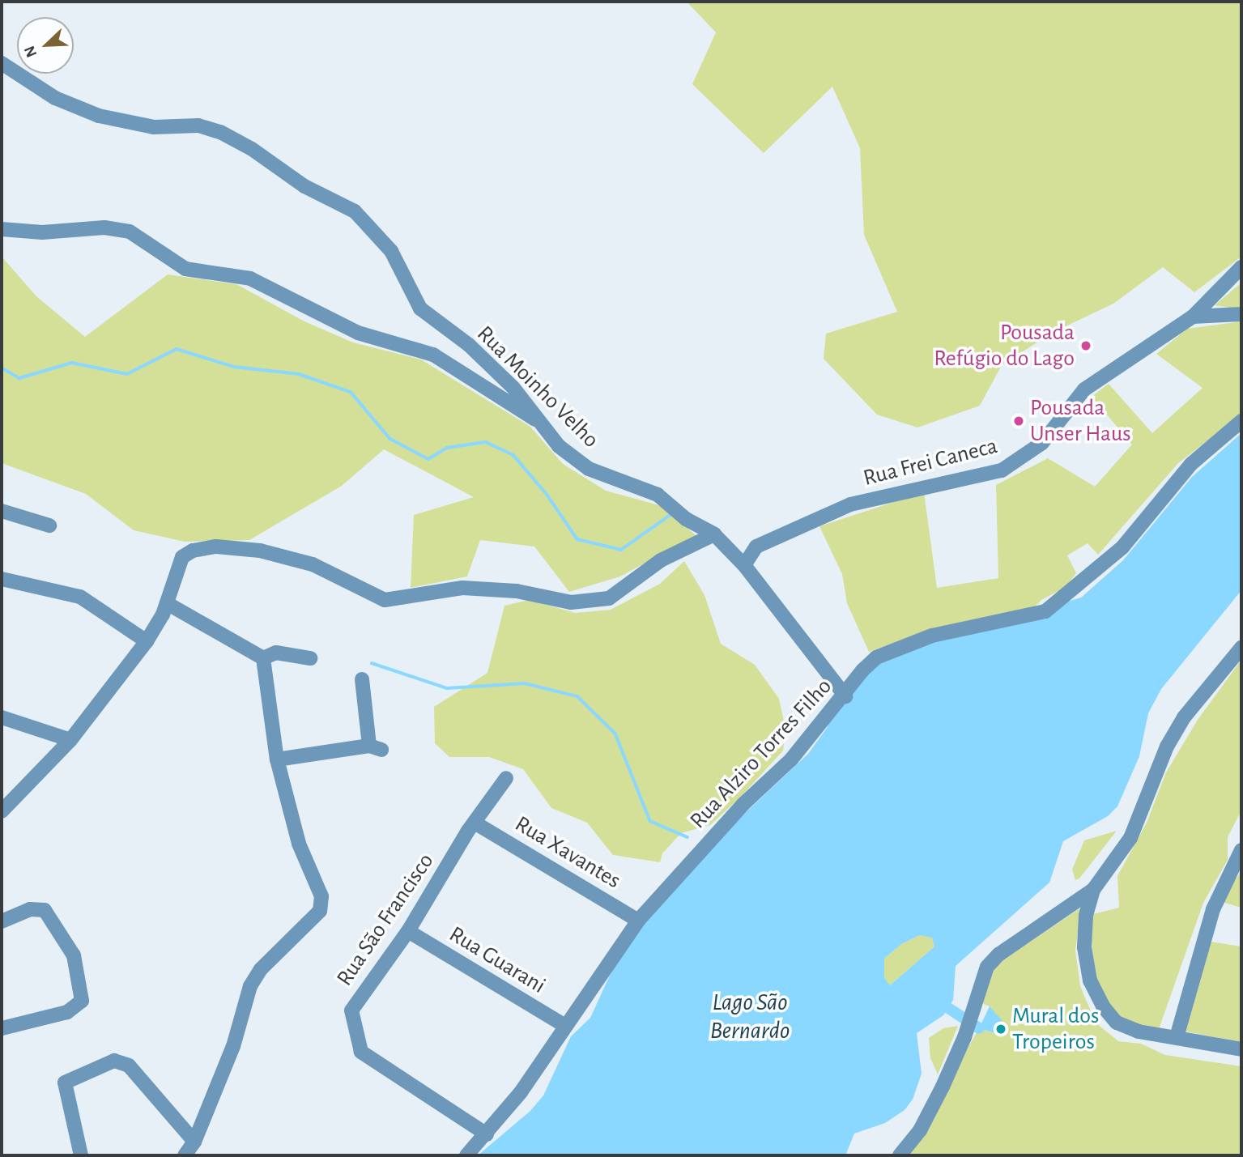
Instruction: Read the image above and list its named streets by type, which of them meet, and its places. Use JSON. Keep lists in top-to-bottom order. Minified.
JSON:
{"streets":{"street":["Rua Moinho Velho","Rua Frei Caneca","Rua Alziro Torres Filho","Rua Xavantes","Rua São Francisco","Rua Guarani"]},"crossings":[["Rua Moinho Velho","Rua Frei Caneca"],["Rua Moinho Velho","Rua Alziro Torres Filho"],["Rua Alziro Torres Filho","Rua Xavantes"],["Rua Alziro Torres Filho","Rua São Francisco"],["Rua Alziro Torres Filho","Rua Guarani"],["Rua Xavantes","Rua São Francisco"],["Rua São Francisco","Rua Guarani"]],"water":["Lago São Bernardo"],"places":["Pousada Refúgio do Lago","Pousada Unser Haus","Mural dos Tropeiros"],"north":"bottom left"}
